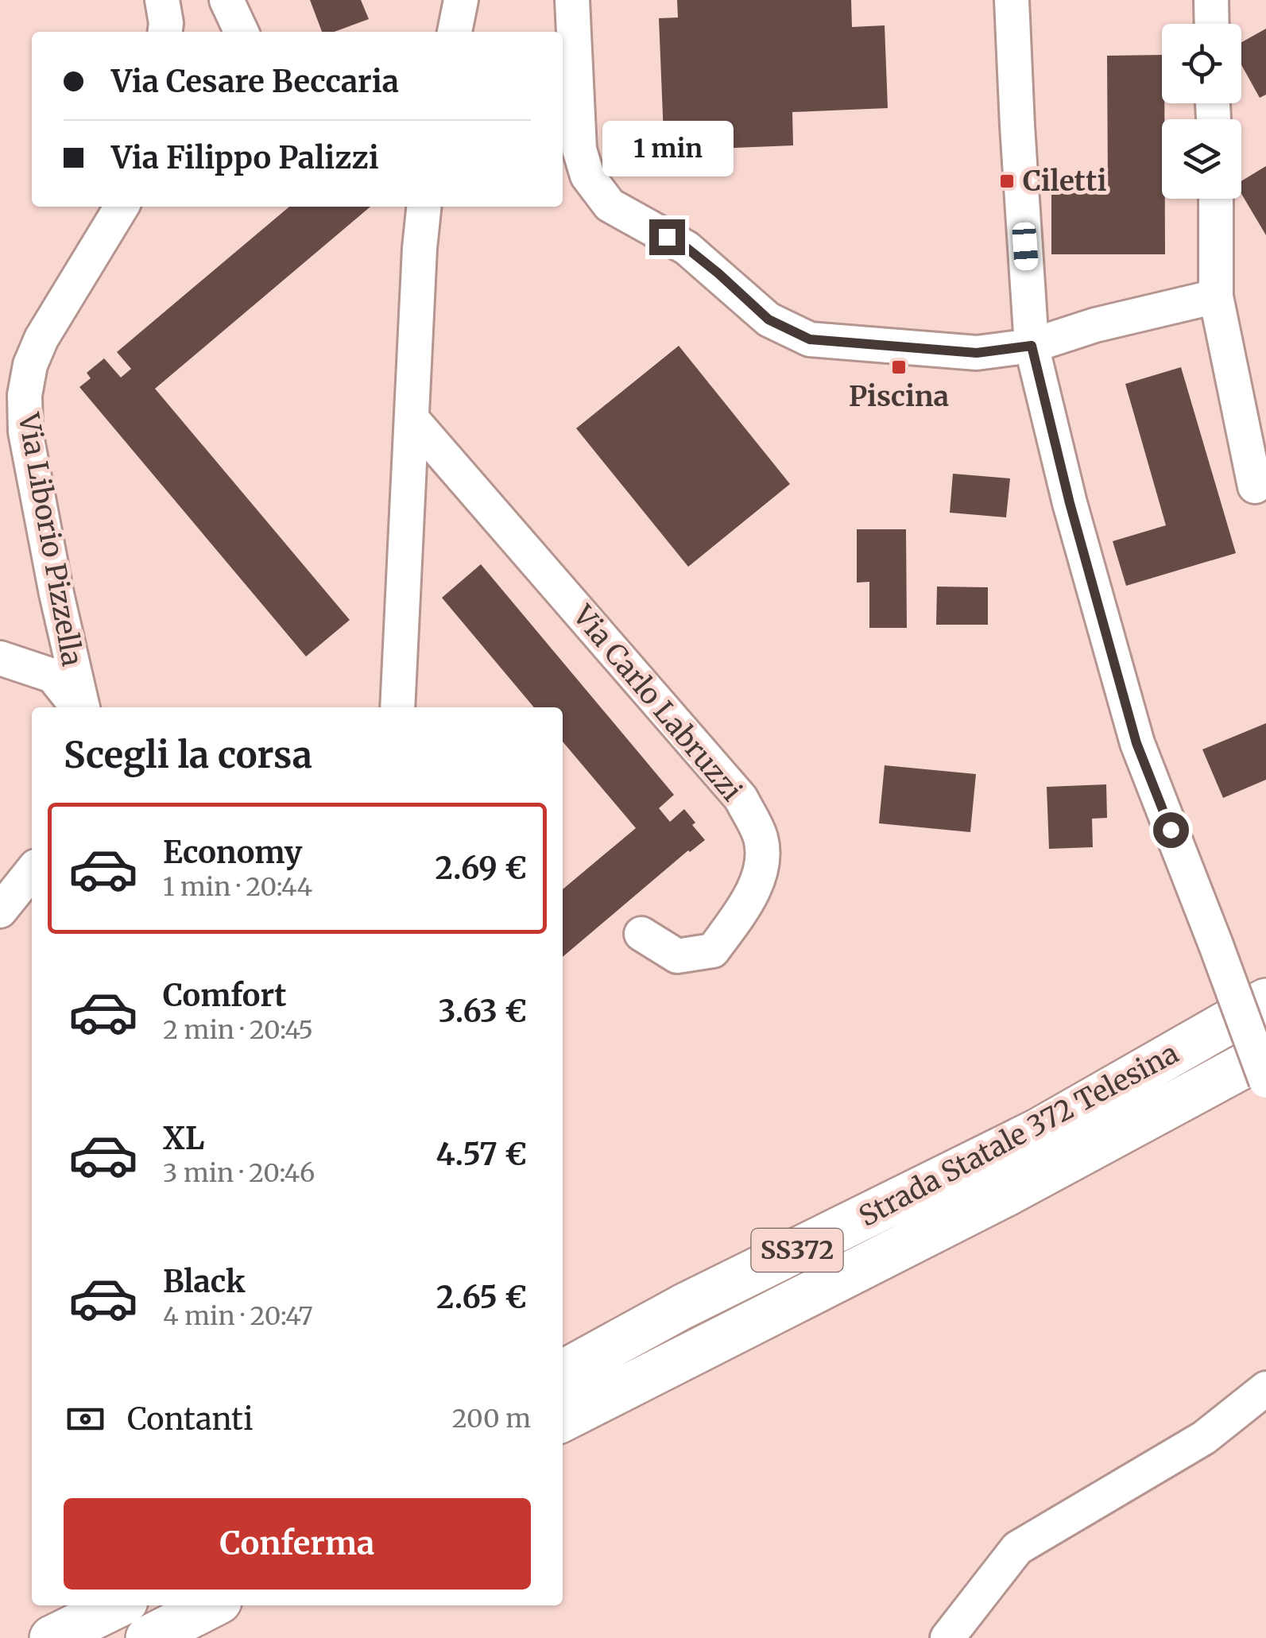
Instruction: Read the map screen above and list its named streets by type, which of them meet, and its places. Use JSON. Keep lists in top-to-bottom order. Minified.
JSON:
{"streets":{"highway":["Strada Statale 372 Telesina","SS372"],"street":["Via Liborio Pizzella","Via Carlo Labruzzi"]},"places":{"transit":["Ciletti","Piscina"]},"page":{"banner":["Via Cesare Beccaria","Via Filippo Palizzi"],"bubble":"1 min","heading":"Scegli la corsa","list":[{"name":"Economy","note":"1 min · 20:44","value":"2.69 €"},{"name":"Comfort","note":"2 min · 20:45","value":"3.63 €"},{"name":"XL","note":"3 min · 20:46","value":"4.57 €"},{"name":"Black","note":"4 min · 20:47","value":"2.65 €"}],"pay":["Contanti","200 m"],"buttons":"Conferma"}}
